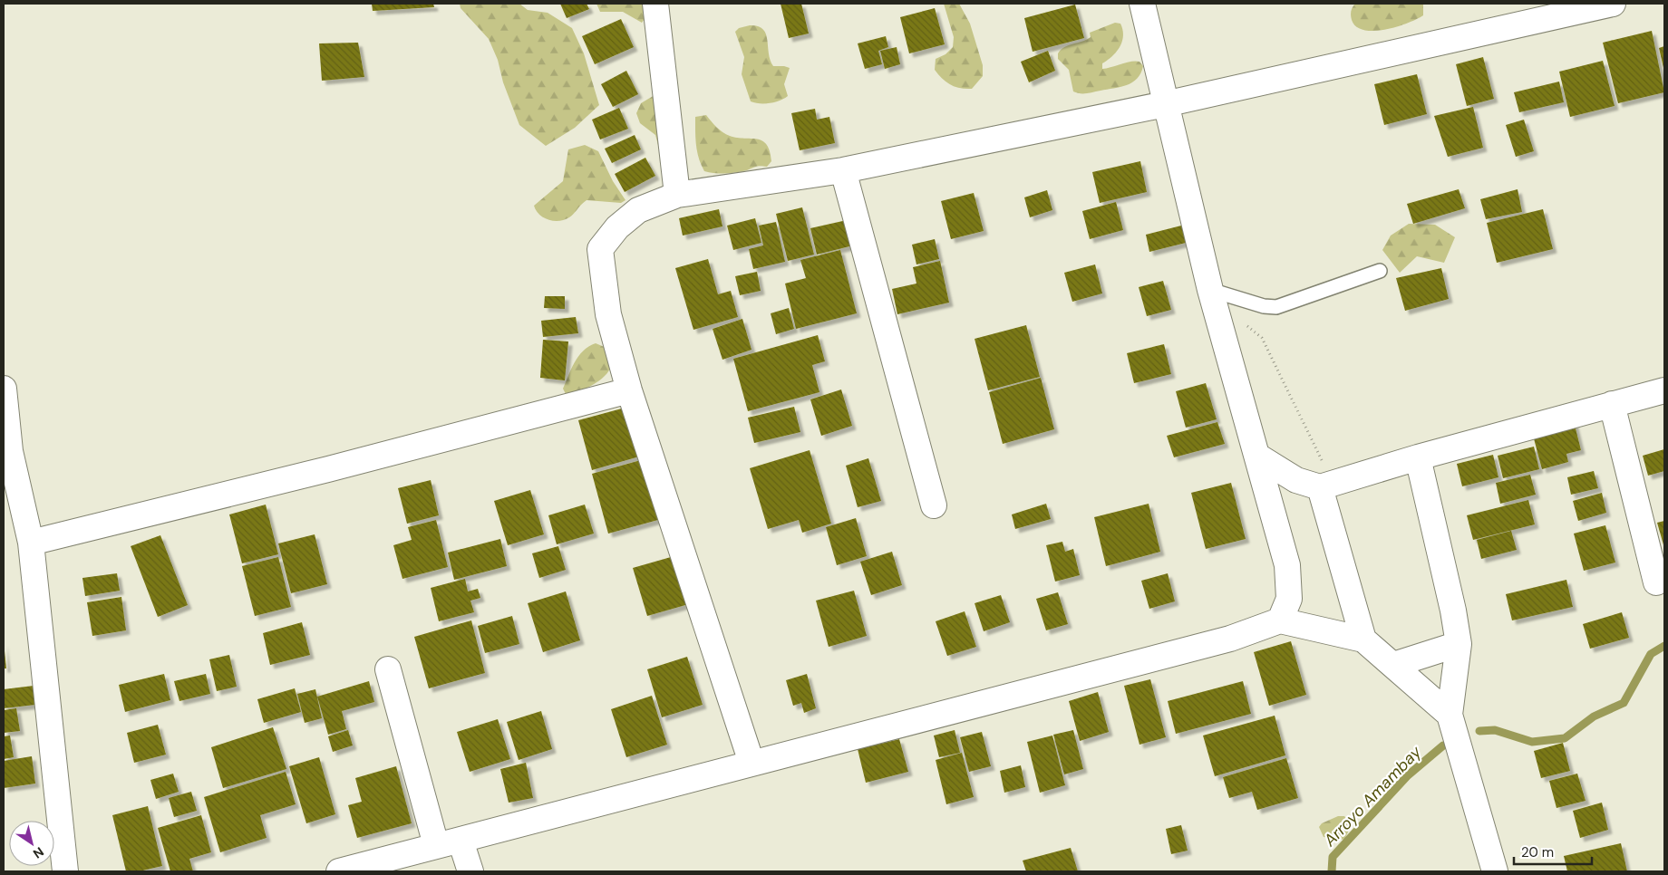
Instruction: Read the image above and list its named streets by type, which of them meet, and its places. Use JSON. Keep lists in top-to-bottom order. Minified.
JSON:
{"water":["Arroyo Amambay"],"scale_bar":"20 m","north":"bottom right"}
